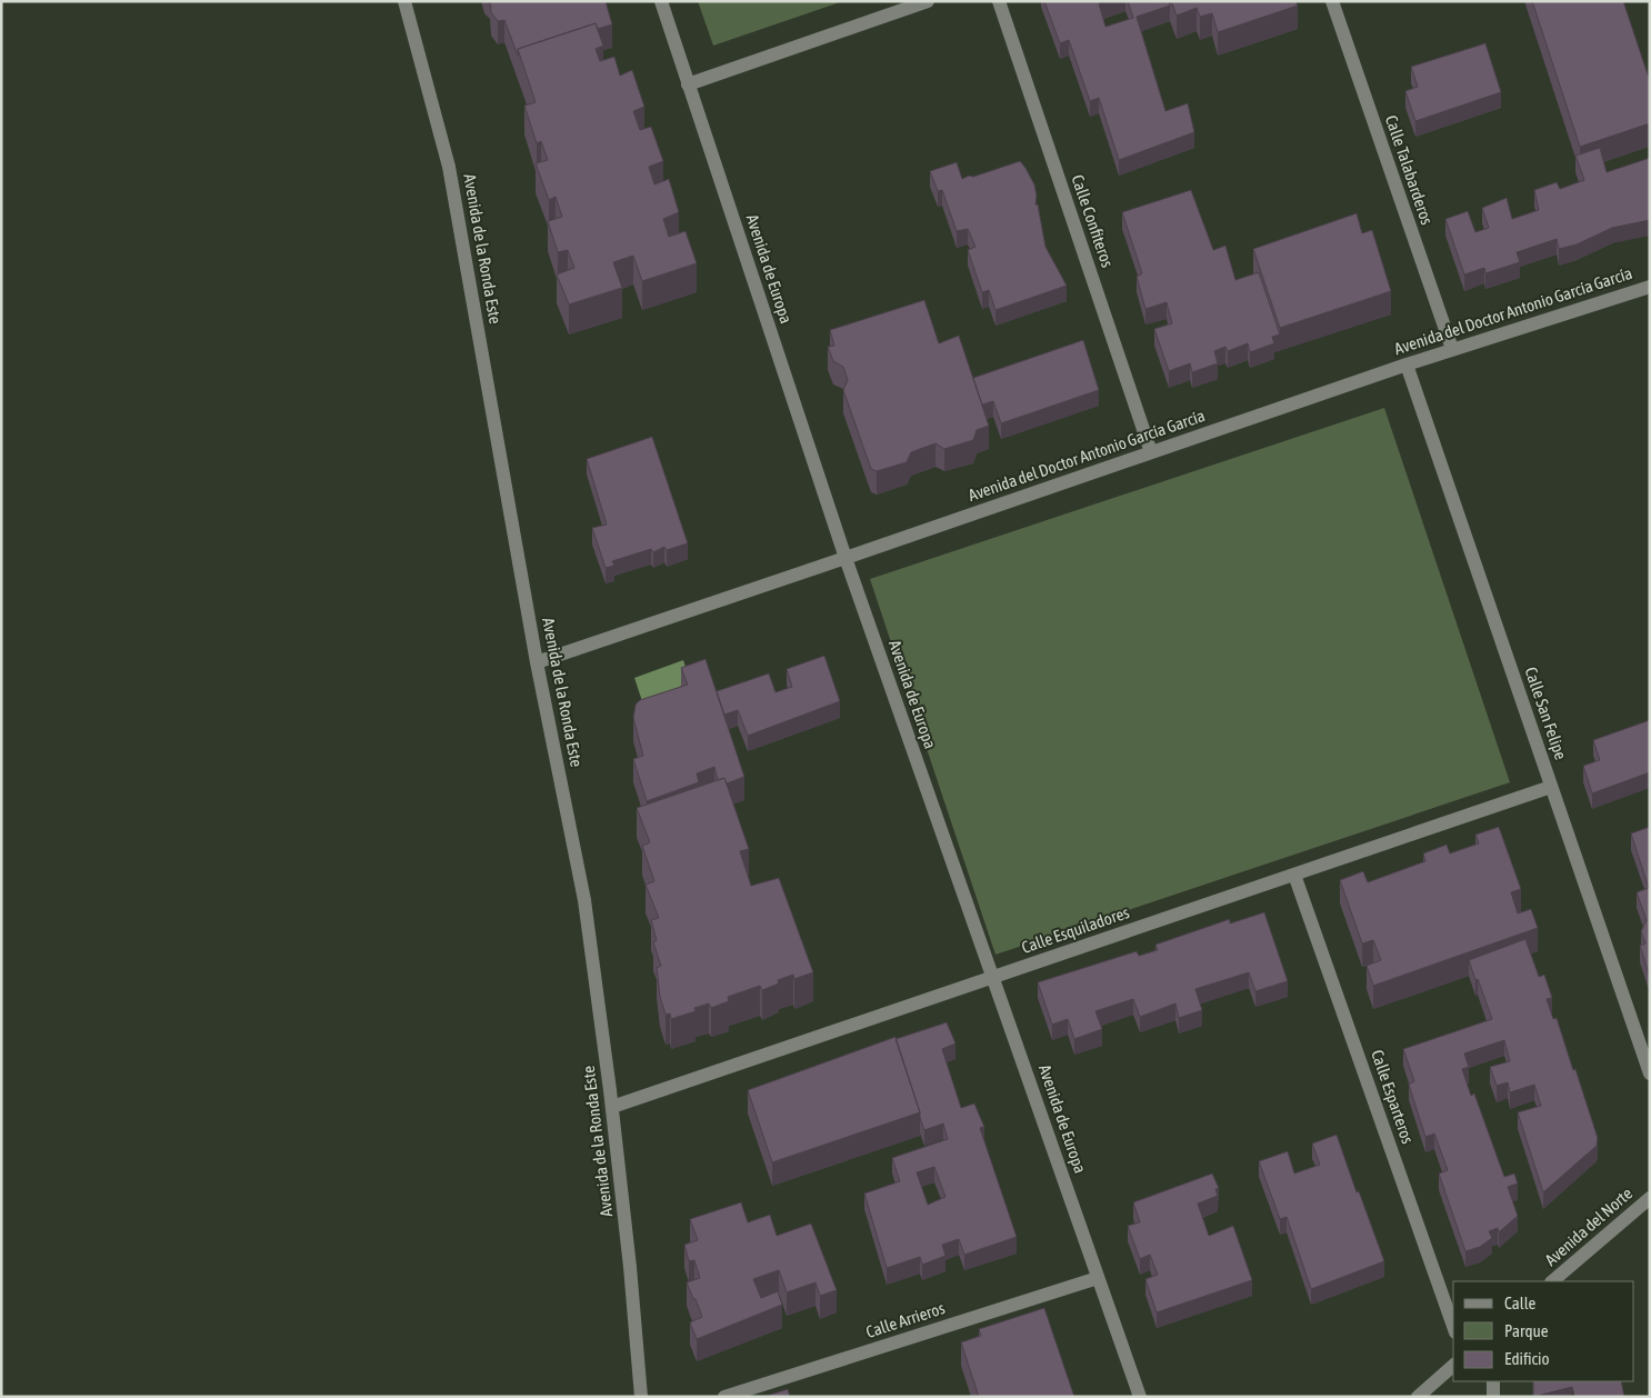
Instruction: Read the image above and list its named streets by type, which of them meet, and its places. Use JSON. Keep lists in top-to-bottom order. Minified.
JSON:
{"streets":{"street":["Calle Talabarderos","Calle Confiteros","Avenida de la Ronda Este","Avenida de Europa","Avenida del Doctor Antonio García García","Calle San Felipe","Calle Esquiladores","Calle Esparteros","Avenida del Norte","Calle Arrieros"]},"crossings":[["Calle Talabarderos","Avenida del Doctor Antonio García García"],["Calle Confiteros","Avenida del Doctor Antonio García García"],["Avenida de la Ronda Este","Avenida del Doctor Antonio García García"],["Avenida de la Ronda Este","Calle Esquiladores"],["Avenida de Europa","Avenida del Doctor Antonio García García"],["Avenida de Europa","Calle Esquiladores"],["Avenida de Europa","Calle Arrieros"],["Avenida del Doctor Antonio García García","Calle San Felipe"],["Calle San Felipe","Calle Esquiladores"],["Calle Esquiladores","Calle Esparteros"]],"legend":["Calle","Parque","Edificio"]}
